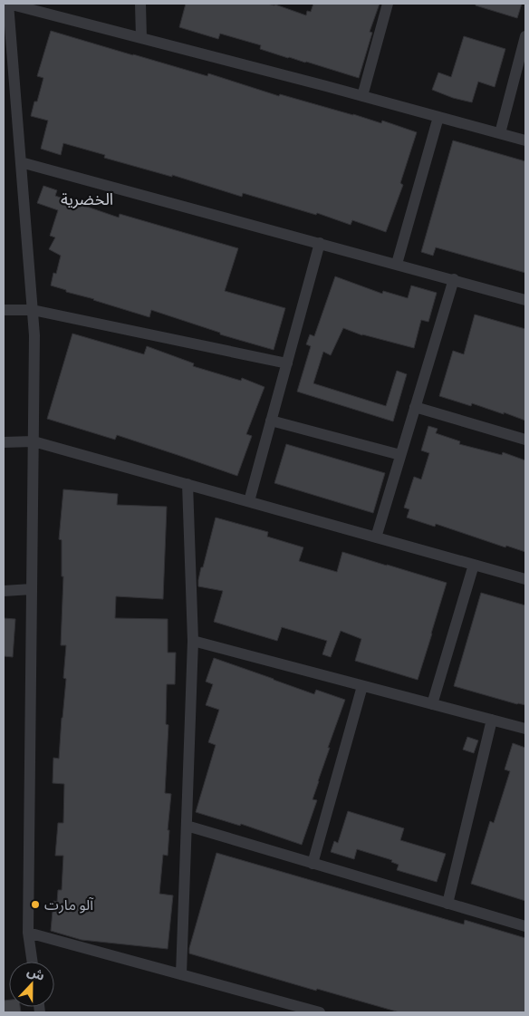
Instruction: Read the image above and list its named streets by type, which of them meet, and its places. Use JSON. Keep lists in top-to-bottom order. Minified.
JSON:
{"districts":["الخضرية"],"places":["آلو مارت"],"north":"top"}
